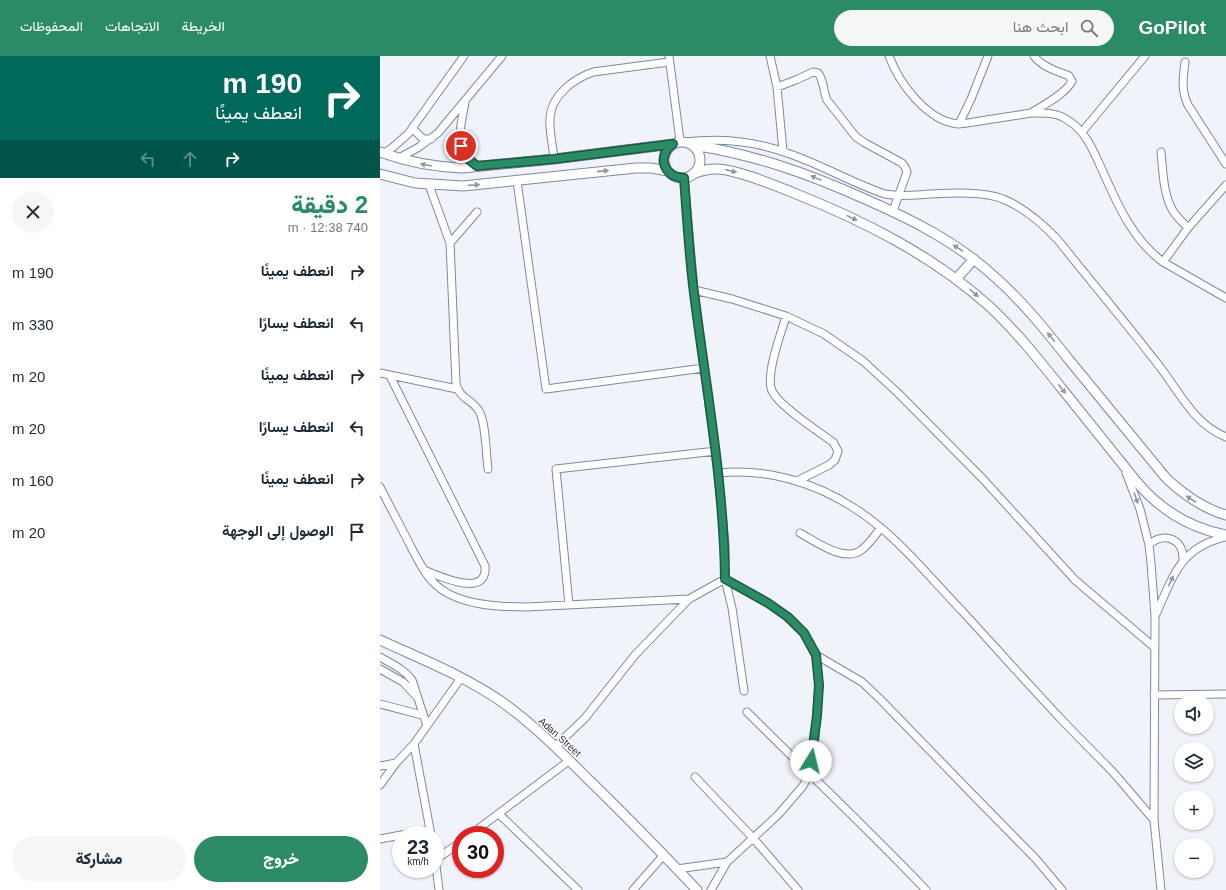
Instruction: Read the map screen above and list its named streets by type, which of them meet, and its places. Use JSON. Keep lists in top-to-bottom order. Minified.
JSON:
{"streets":{"street":["Adan Street"]},"page":{"header":"GoPilot","search":"ابحث هنا","nav":["الخريطة","الاتجاهات","المحفوظات"],"turn":["190 m","انعطف يمينًا"],"heading":["2 دقيقة","740 m · 12:38"],"list":[{"name":"انعطف يمينًا","value":"190 m"},{"name":"انعطف يسارًا","value":"330 m"},{"name":"انعطف يمينًا","value":"20 m"},{"name":"انعطف يسارًا","value":"20 m"},{"name":"انعطف يمينًا","value":"160 m"},{"name":"الوصول إلى الوجهة","value":"20 m"}],"map_buttons":["+","−"],"speed":"23 km/h","limit":"30","buttons":["خروج","مشاركة"]}}
